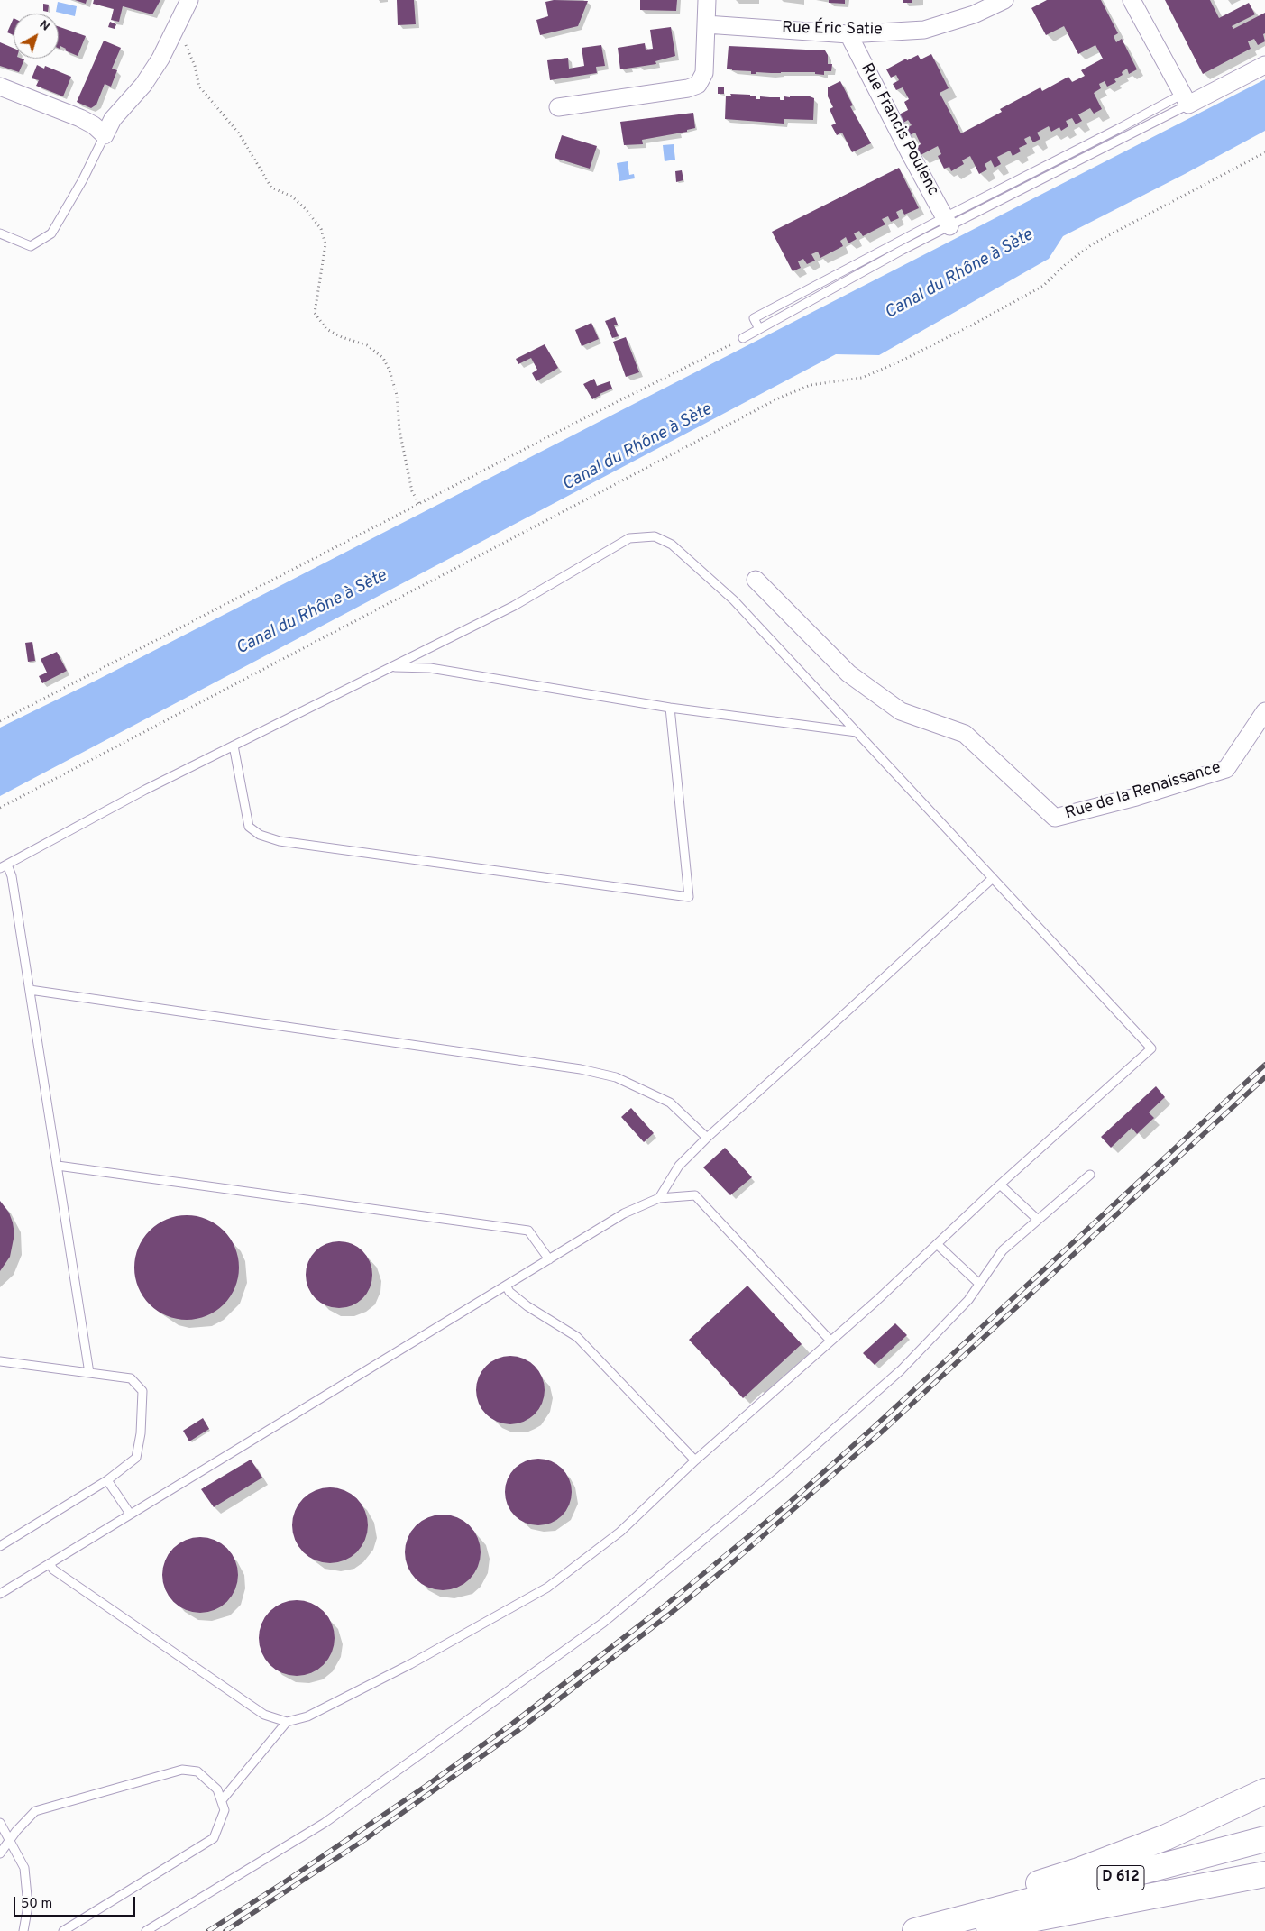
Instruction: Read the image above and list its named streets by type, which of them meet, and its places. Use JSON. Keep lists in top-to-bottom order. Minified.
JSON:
{"streets":{"main road":["D 612"],"street":["Rue Éric Satie","Rue Francis Poulenc","Rue de la Renaissance"]},"crossings":[["Rue Éric Satie","Rue Francis Poulenc"]],"water":["Canal du Rhône à Sète"],"scale_bar":"50 m","north":"top right"}
